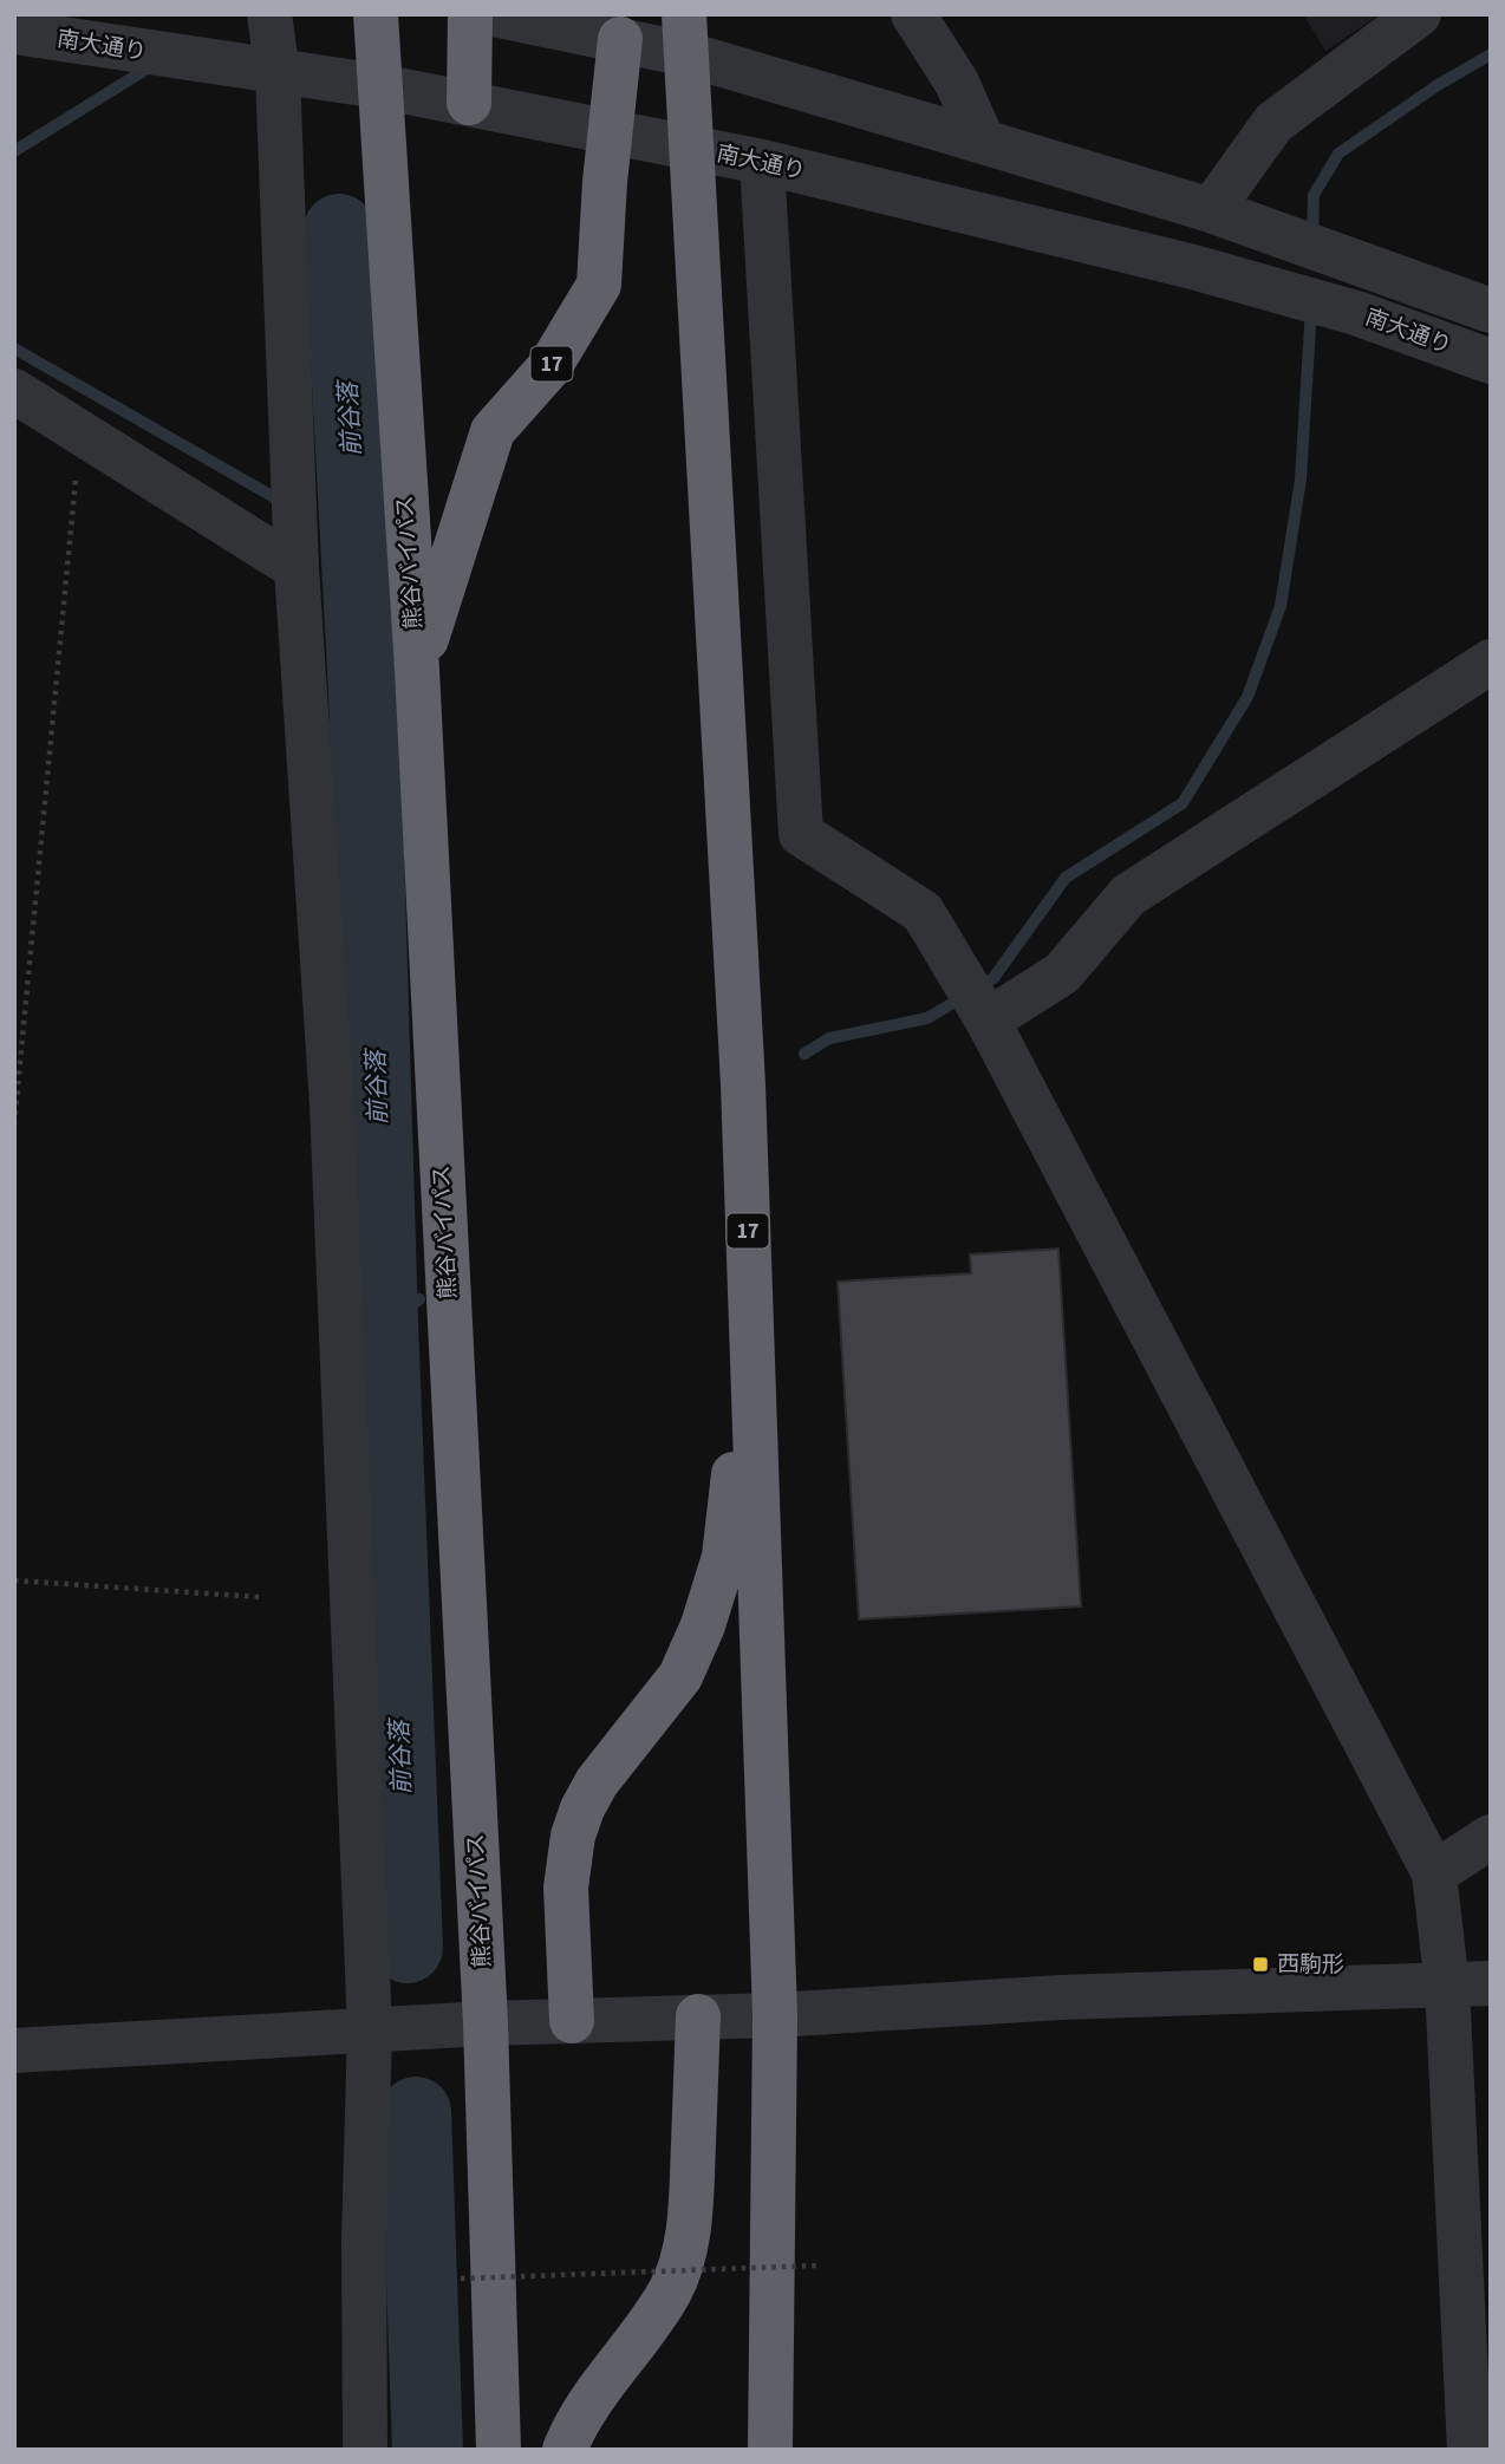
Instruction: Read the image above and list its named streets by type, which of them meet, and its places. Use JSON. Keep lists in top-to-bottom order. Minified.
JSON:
{"streets":{"highway":["17","熊谷バイパス"],"street":["南大通り"]},"crossings":[["南大通り","17"],["南大通り","熊谷バイパス"],["17","熊谷バイパス"]],"water":["前谷落"],"places":{"transit":["西駒形"]}}
